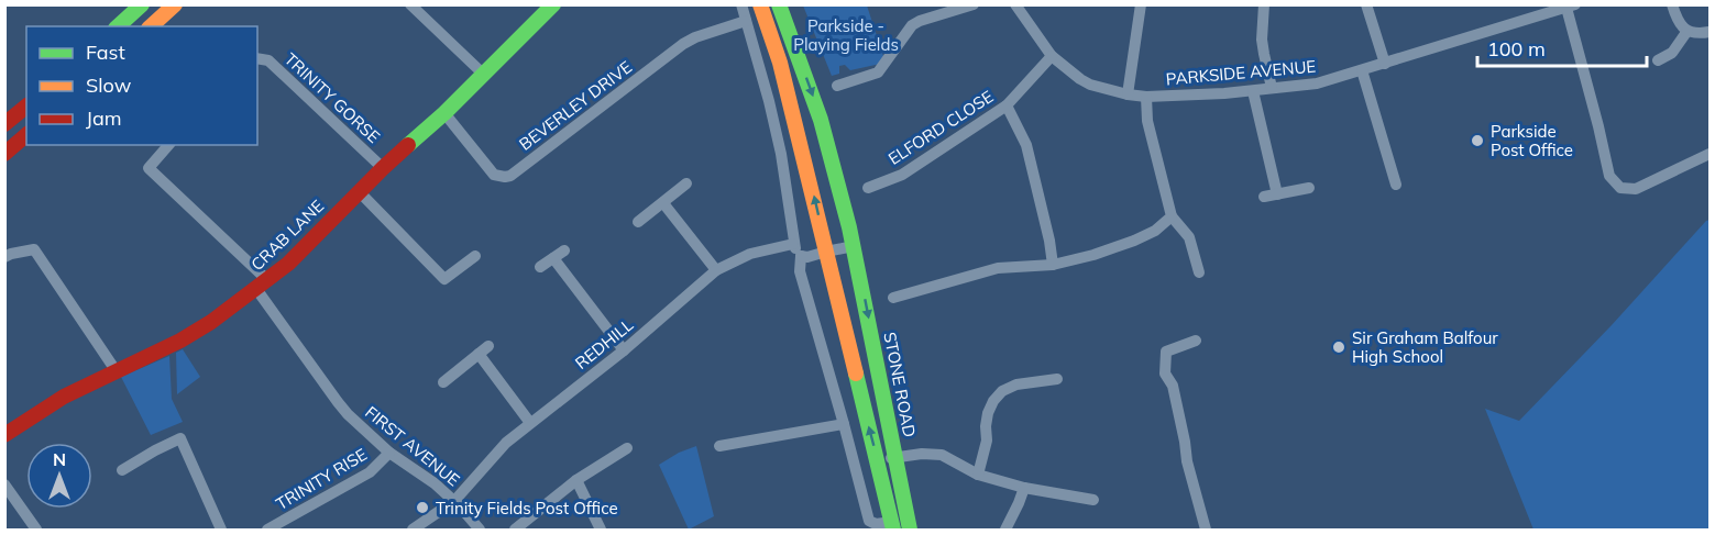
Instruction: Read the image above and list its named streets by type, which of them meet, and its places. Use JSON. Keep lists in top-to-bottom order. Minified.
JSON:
{"streets":{"main road":["CRAB LANE","STONE ROAD"],"street":["PARKSIDE AVENUE","TRINITY GORSE","BEVERLEY DRIVE","ELFORD CLOSE","REDHILL","FIRST AVENUE","TRINITY RISE"]},"crossings":[["PARKSIDE AVENUE","ELFORD CLOSE"],["TRINITY GORSE","CRAB LANE"],["BEVERLEY DRIVE","CRAB LANE"],["CRAB LANE","FIRST AVENUE"],["REDHILL","FIRST AVENUE"],["FIRST AVENUE","TRINITY RISE"]],"parks":["Parkside - Playing Fields"],"places":["Parkside Post Office","Sir Graham Balfour High School","Trinity Fields Post Office"],"legend":["Fast","Slow","Jam"],"scale_bar":"100 m","north":"top"}
